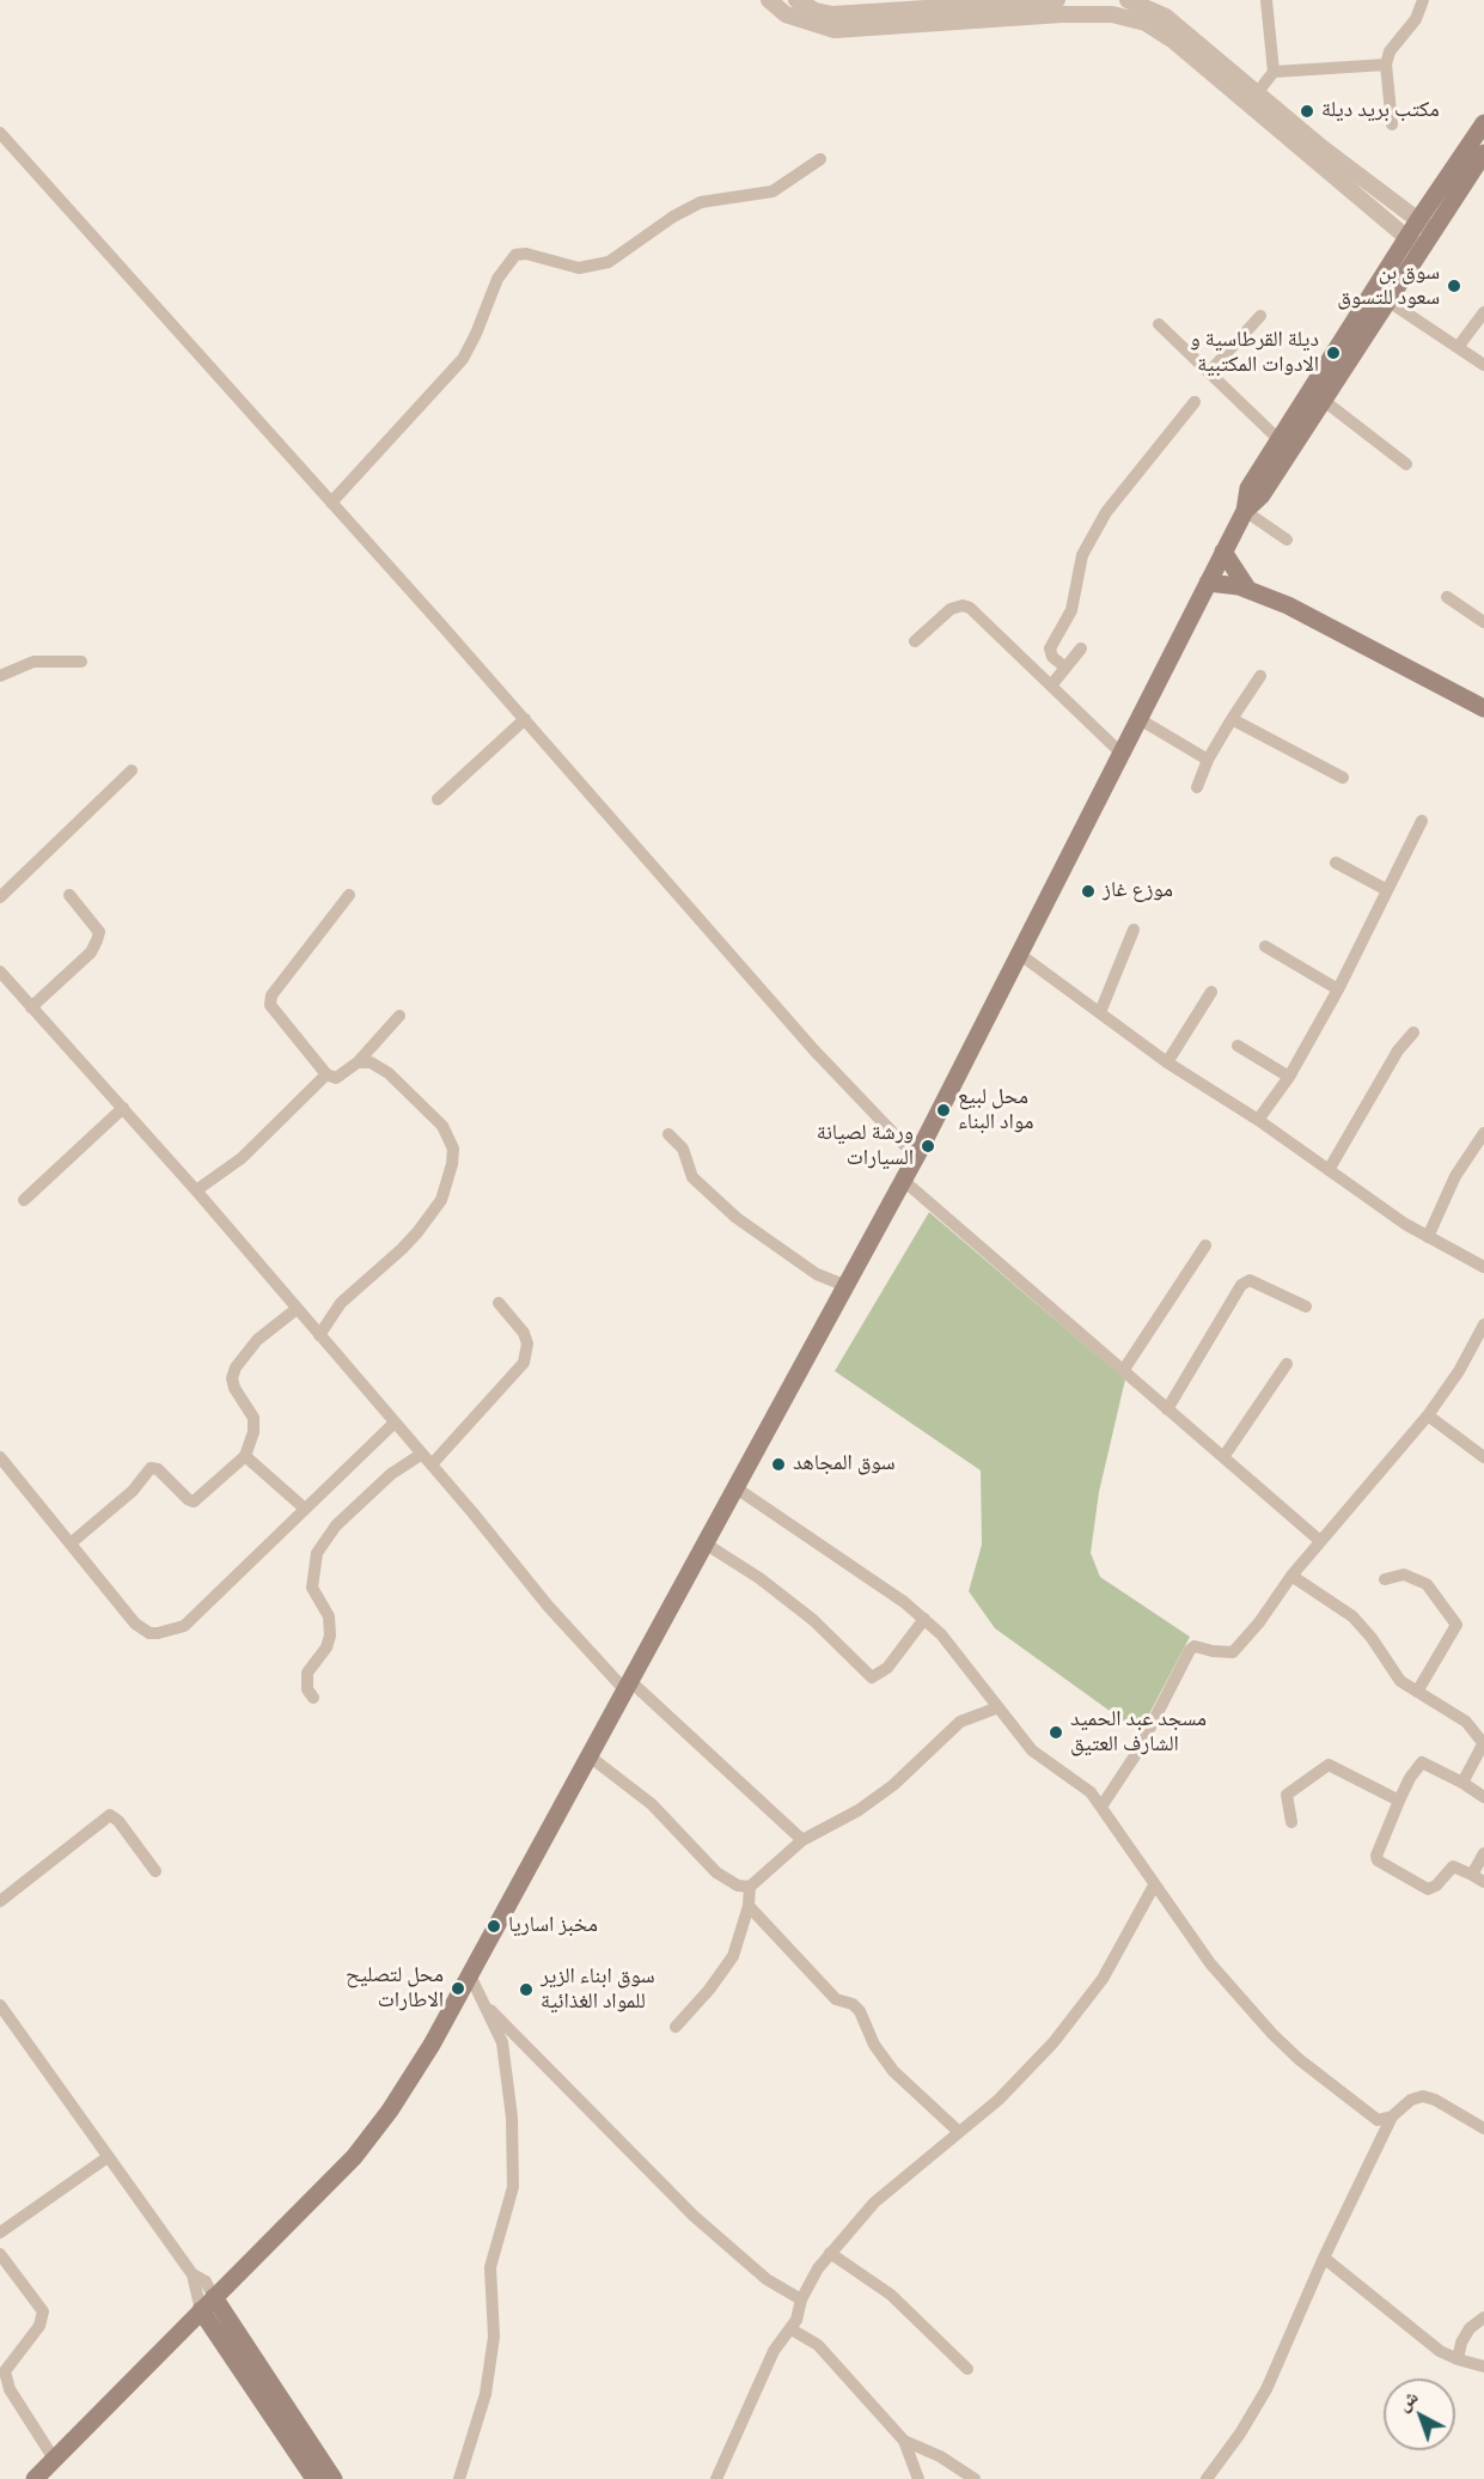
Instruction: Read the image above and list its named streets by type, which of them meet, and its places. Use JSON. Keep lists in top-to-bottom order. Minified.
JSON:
{"places":["مكتب بريد ديلة","سوق بن سعود للتسوق","ديلة القرطاسية و الادوات المكتبية","موزع غاز","محل لبيع مواد البناء","ورشة لصيانة السيارات","سوق المجاهد","مسجد عبد الحميد الشارف العتيق","مخبز اساريا","محل لتصليح الاطارات","سوق ابناء الزير للمواد الغذائية"],"north":"top left"}
